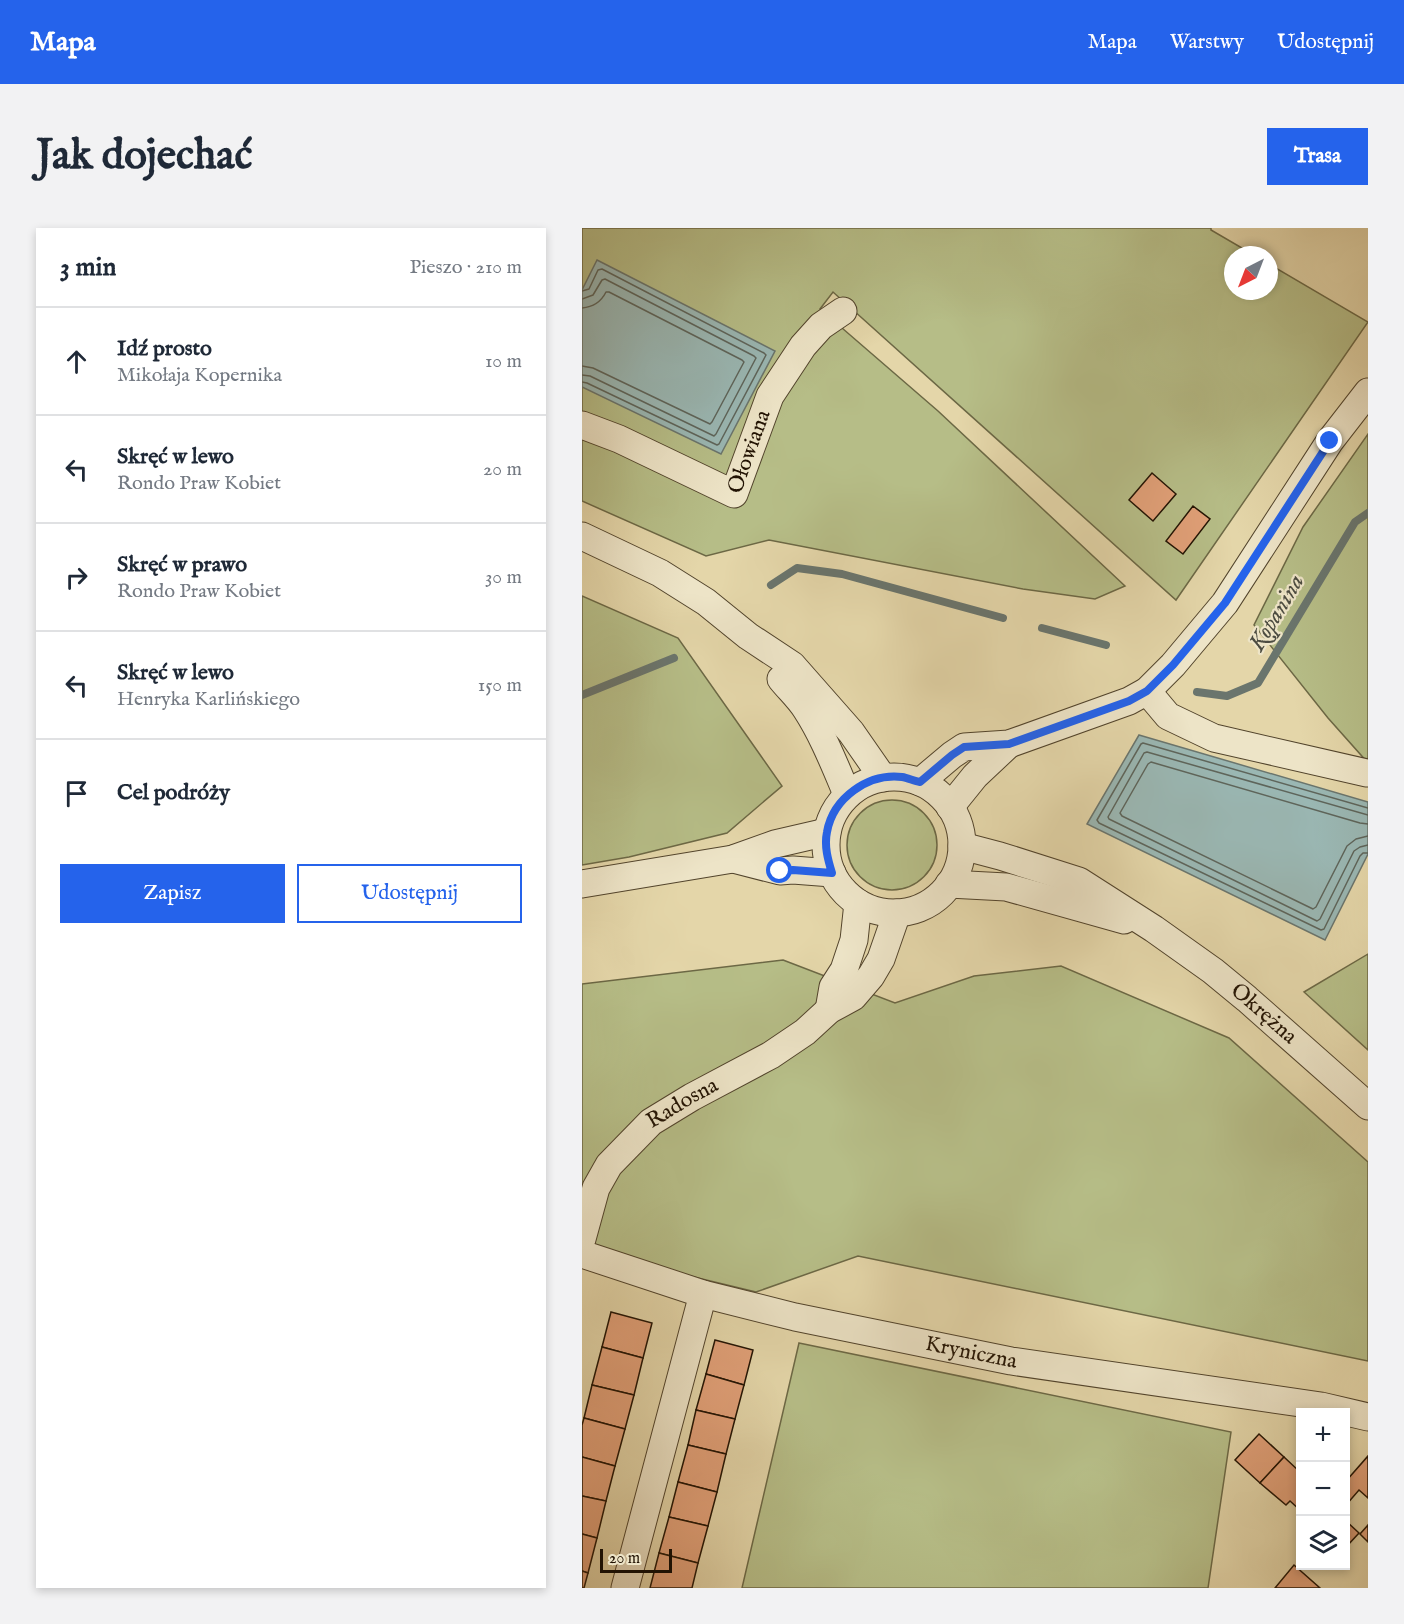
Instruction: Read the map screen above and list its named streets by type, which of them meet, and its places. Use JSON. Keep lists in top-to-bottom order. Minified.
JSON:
{"streets":{"street":["Ołowiana","Okrężna","Radosna","Kryniczna"]},"crossings":[["Okrężna","Radosna"]],"water":["Kopanina"],"scale_bar":"20 m","north":"bottom left","page":{"header":"Mapa","nav":["Mapa","Warstwy","Udostępnij"],"buttons":["Trasa",["Zapisz","Udostępnij"]],"title":"Jak dojechać","heading":["3 min","Pieszo · 210 m"],"list":[["Idź prosto","Mikołaja Kopernika","10 m"],["Skręć w lewo","Rondo Praw Kobiet","20 m"],["Skręć w prawo","Rondo Praw Kobiet","30 m"],["Skręć w lewo","Henryka Karlińskiego","150 m"],"Cel podróży"],"map_buttons":["+","−"],"scale":"20 m"}}
